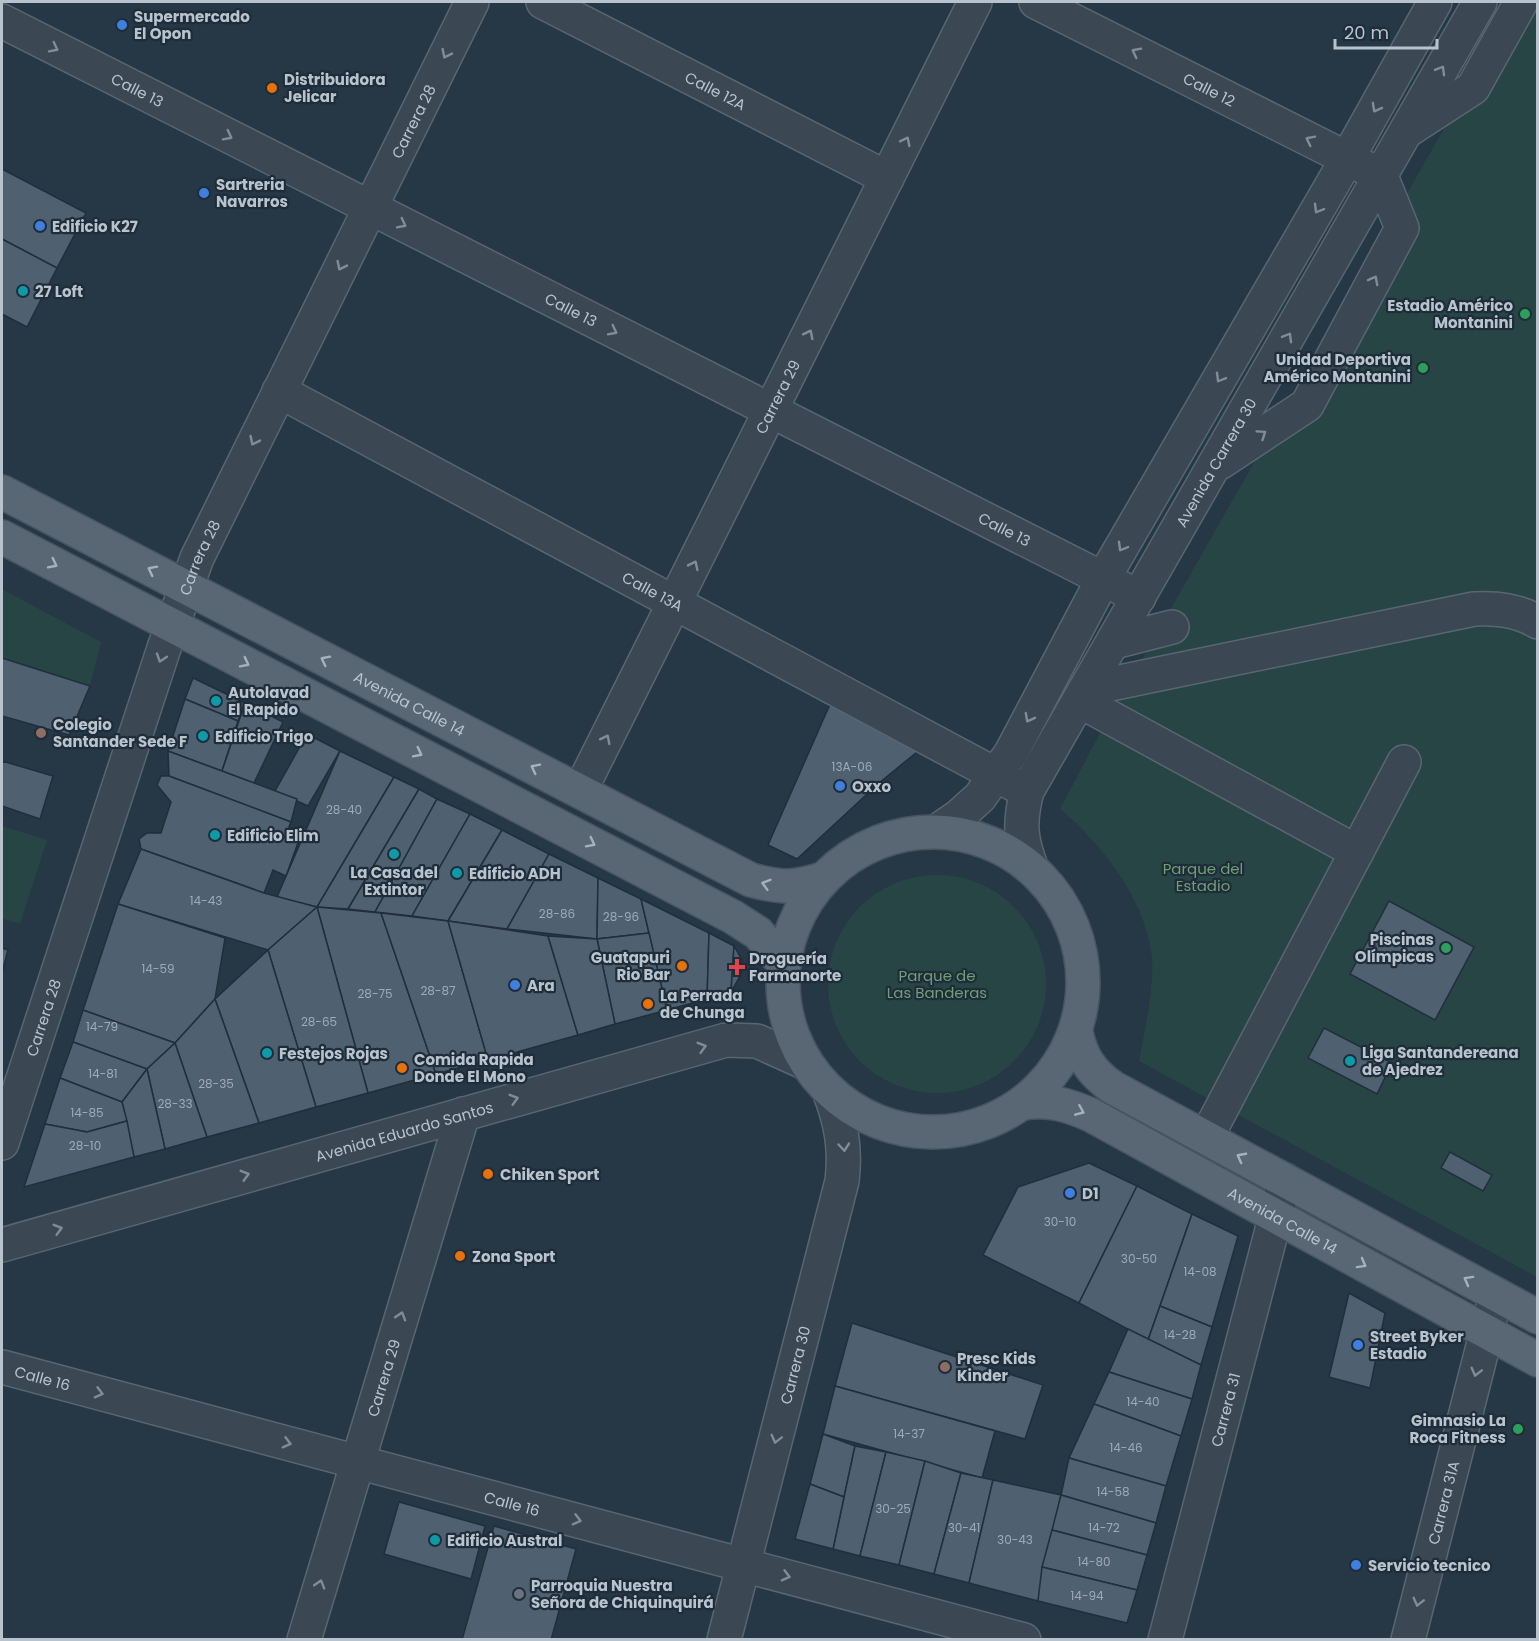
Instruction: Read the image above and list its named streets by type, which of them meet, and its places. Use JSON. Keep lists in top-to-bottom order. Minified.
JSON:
{"streets":{"main road":["Avenida Calle 14"],"street":["Calle 12","Calle 13","Calle 12A","Carrera 28","Carrera 29","Avenida Carrera 30","Calle 13A","Avenida Eduardo Santos","Carrera 30","Calle 16","Carrera 31","Carrera 31A"]},"crossings":[["Calle 12","Avenida Carrera 30"],["Calle 13","Carrera 28"],["Calle 13","Carrera 29"],["Calle 13","Avenida Carrera 30"],["Calle 12A","Carrera 29"],["Carrera 28","Calle 13A"],["Carrera 28","Avenida Calle 14"],["Carrera 29","Calle 13A"],["Carrera 29","Avenida Calle 14"],["Carrera 29","Avenida Eduardo Santos"],["Carrera 29","Calle 16"],["Avenida Carrera 30","Calle 13A"],["Avenida Calle 14","Carrera 31"],["Avenida Calle 14","Carrera 31A"],["Carrera 30","Calle 16"]],"one_way":["Calle 12","Calle 13","Carrera 28","Carrera 29","Avenida Eduardo Santos","Carrera 30","Calle 16","Carrera 31A"],"parks":["Parque del Estadio","Parque de Las Banderas"],"places":{"other":["Supermercado El Opon","Distribuidora Jelicar","Sartreria Navarros","Edificio K27","27 Loft","Estadio Américo Montanini","Unidad Deportiva Américo Montanini","Autolavad El Rapido","Colegio Santander Sede F","Edificio Trigo","Oxxo","Edificio Elim","La Casa del Extintor","Edificio ADH","Piscinas Olímpicas","Guatapuri Rio Bar","Ara","La Perrada de Chunga","Festejos Rojas","Liga Santandereana de Ajedrez","Comida Rapida Donde El Mono","Chiken Sport","D1","Zona Sport","Street Byker Estadio","Presc Kids Kinder","Gimnasio La Roca Fitness","Edificio Austral","Servicio tecnico","Parroquia Nuestra Señora de Chiquinquirá"],"health":["Droguería Farmanorte"]},"house_numbers":["13A-06","28-40","14-43","28-86","28-96","14-59","28-87","28-75","28-65","14-79","14-81","28-35","28-33","14-85","28-10","30-10","30-50","14-08","14-28","14-40","14-37","14-46","14-58","30-25","30-41","14-72","30-43","14-80","14-94"],"scale_bar":"20 m"}
